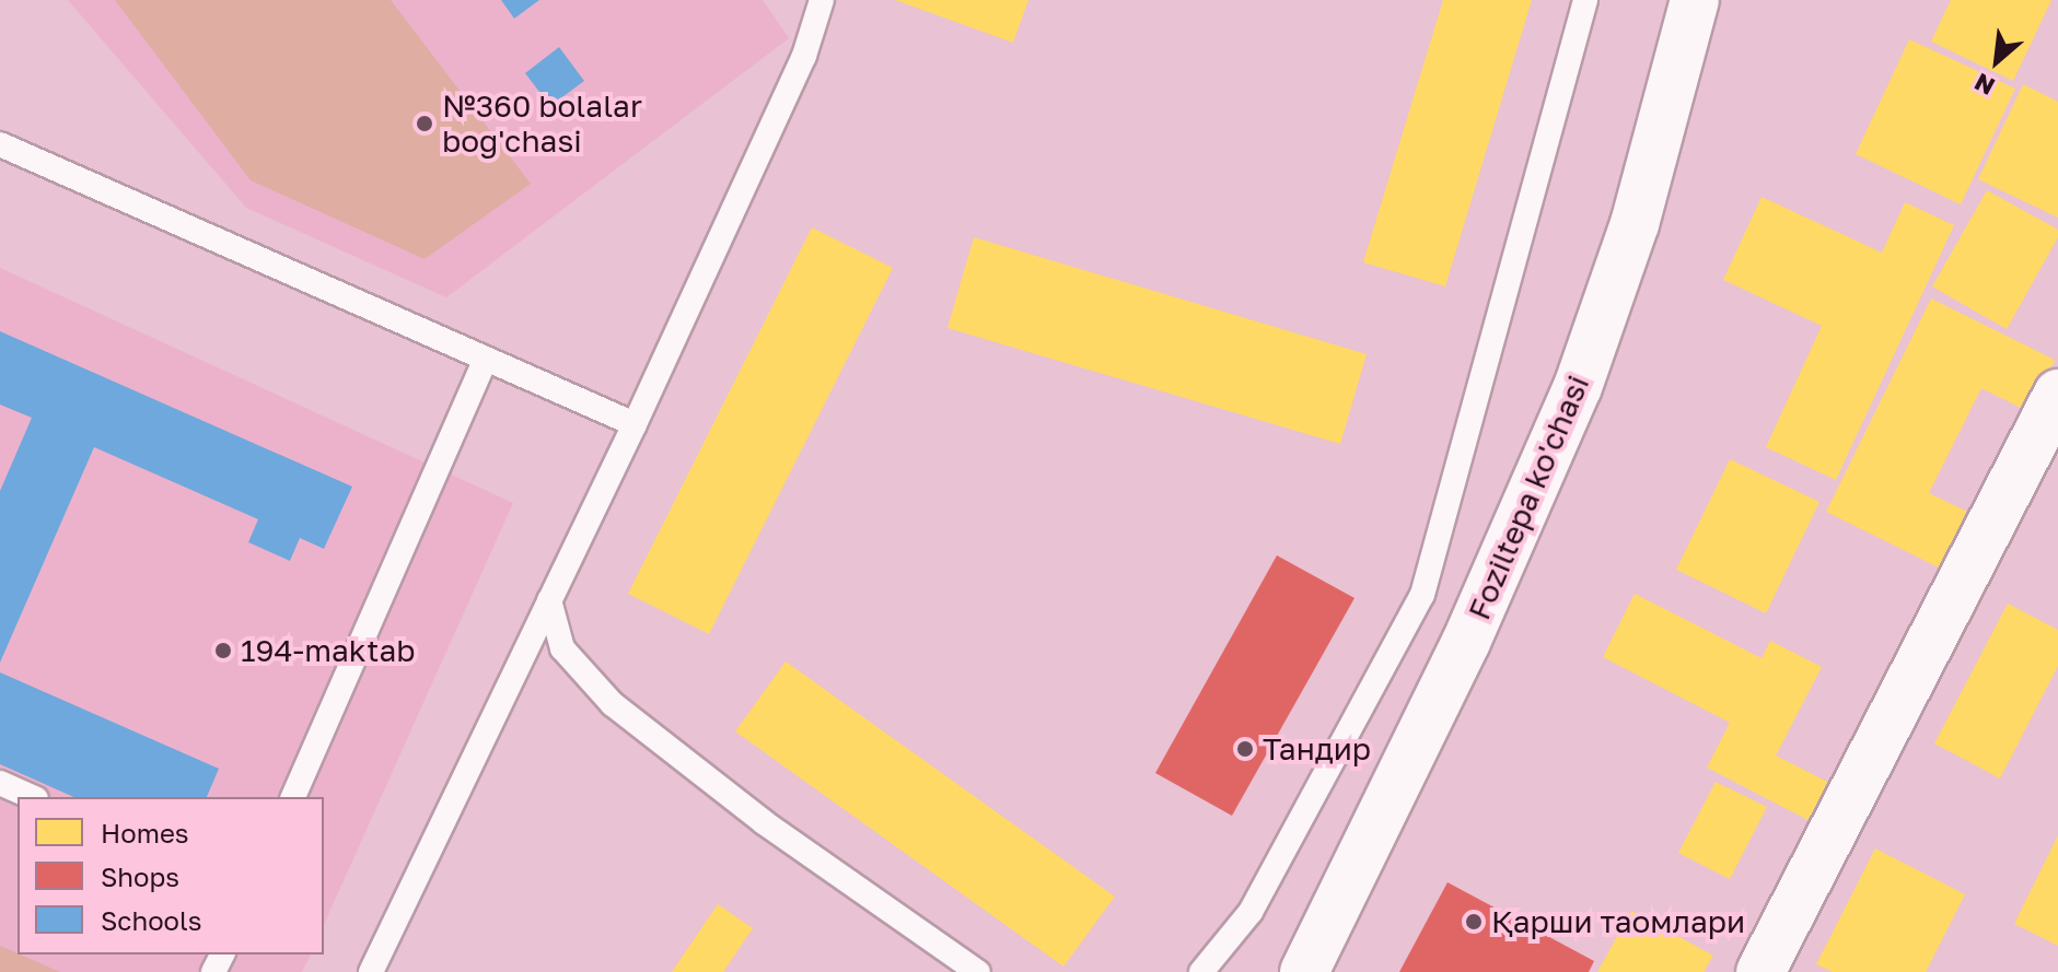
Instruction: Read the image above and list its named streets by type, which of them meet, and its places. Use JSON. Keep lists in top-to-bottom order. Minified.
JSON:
{"streets":{"street":["Foziltepa ko'chasi"]},"places":["№360 bolalar bog'chasi","194-maktab","Тандир","Қарши таомлари"],"legend":["Homes","Shops","Schools"],"north":"bottom left"}
